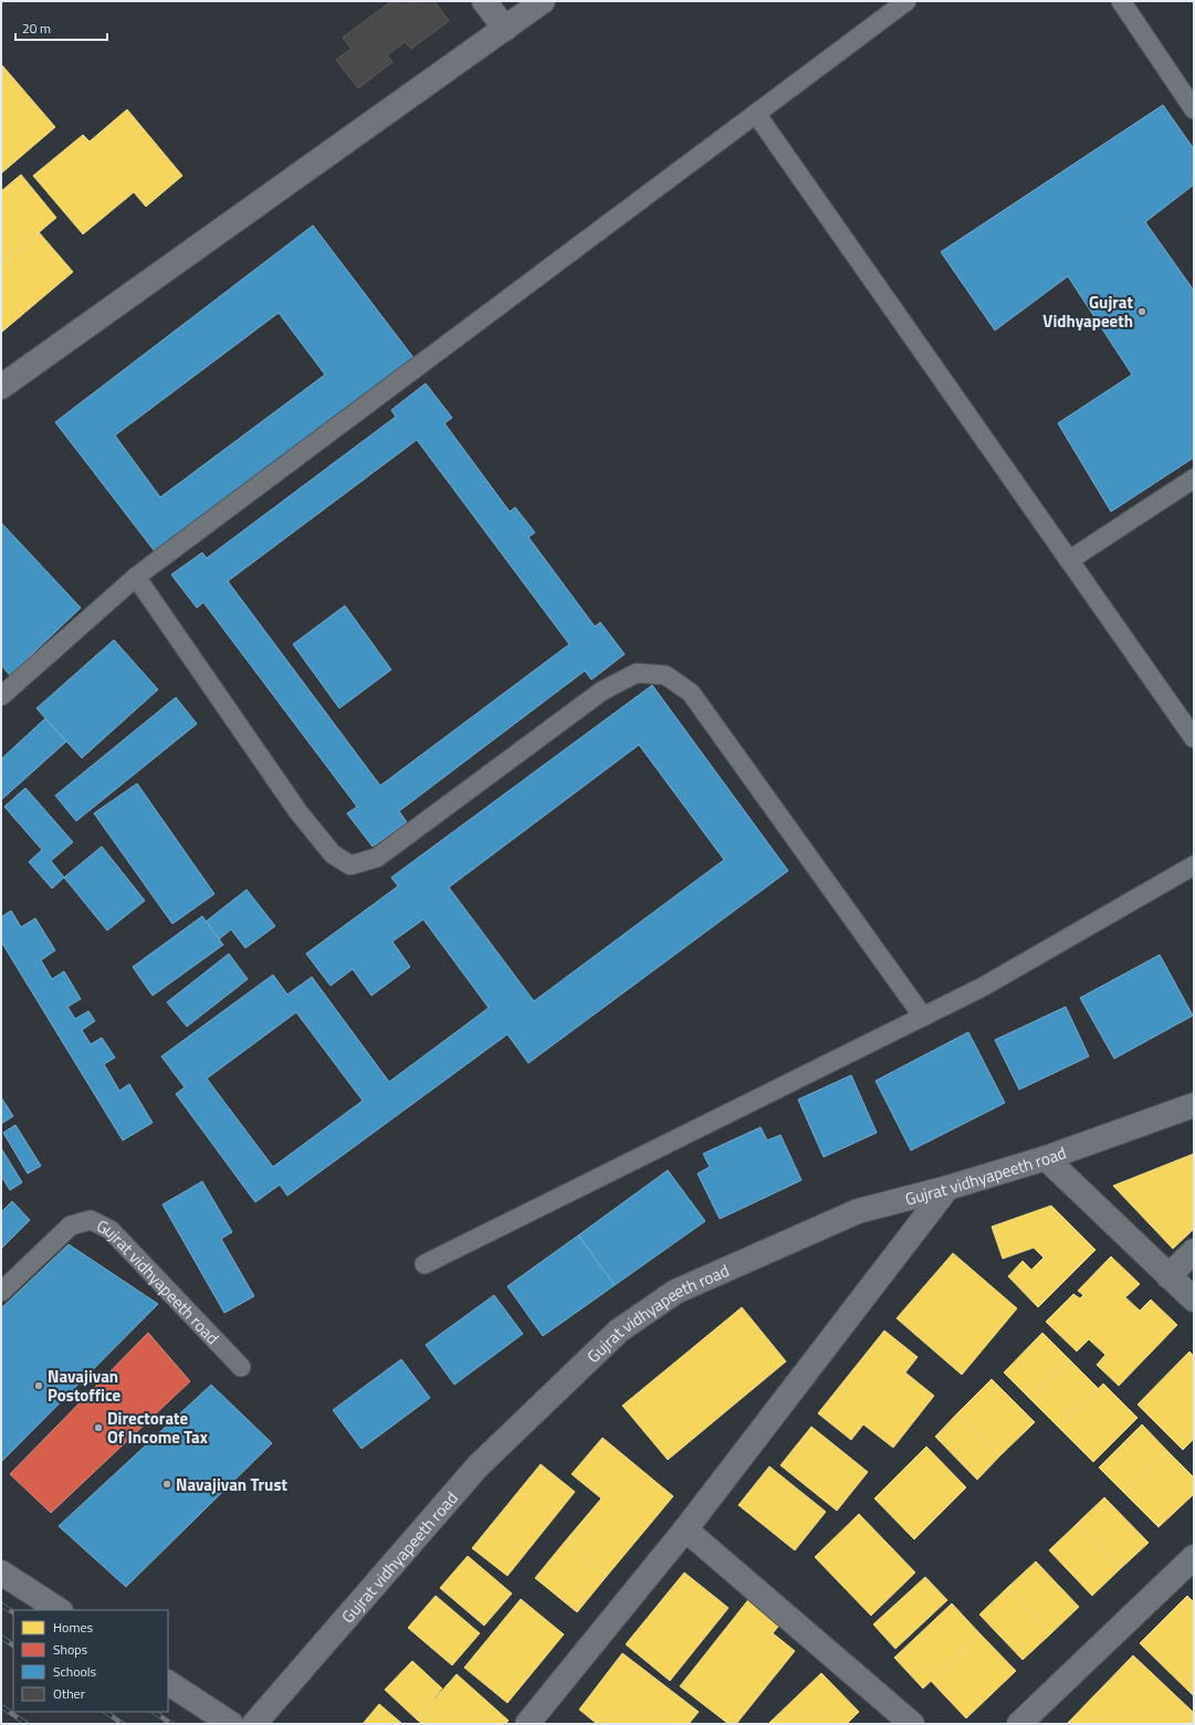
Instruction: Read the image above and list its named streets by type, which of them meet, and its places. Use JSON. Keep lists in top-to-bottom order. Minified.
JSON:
{"streets":{"street":["Gujrat vidhyapeeth road"]},"places":["Gujrat Vidhyapeeth","Navajivan Postoffice","Directorate Of Income Tax","Navajivan Trust"],"legend":["Homes","Shops","Schools","Other"],"scale_bar":"20 m"}
